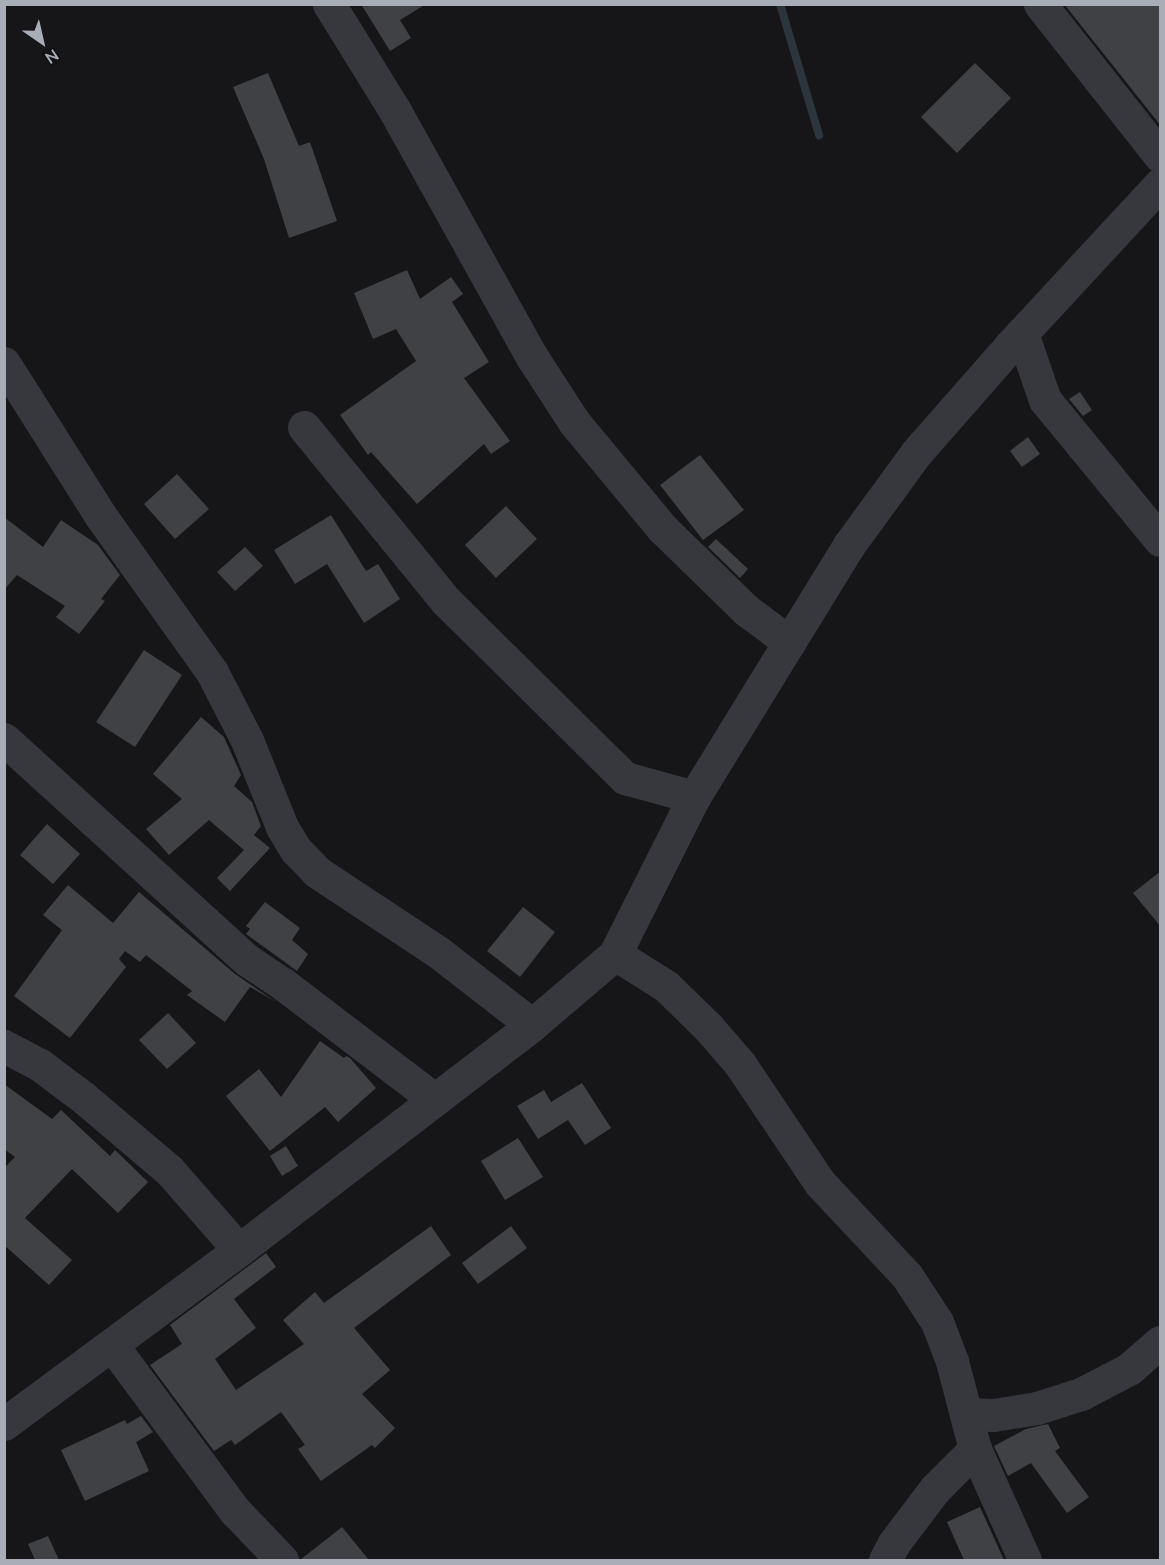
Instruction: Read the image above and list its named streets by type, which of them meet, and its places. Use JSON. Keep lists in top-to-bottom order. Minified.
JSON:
{"north":"bottom right"}
